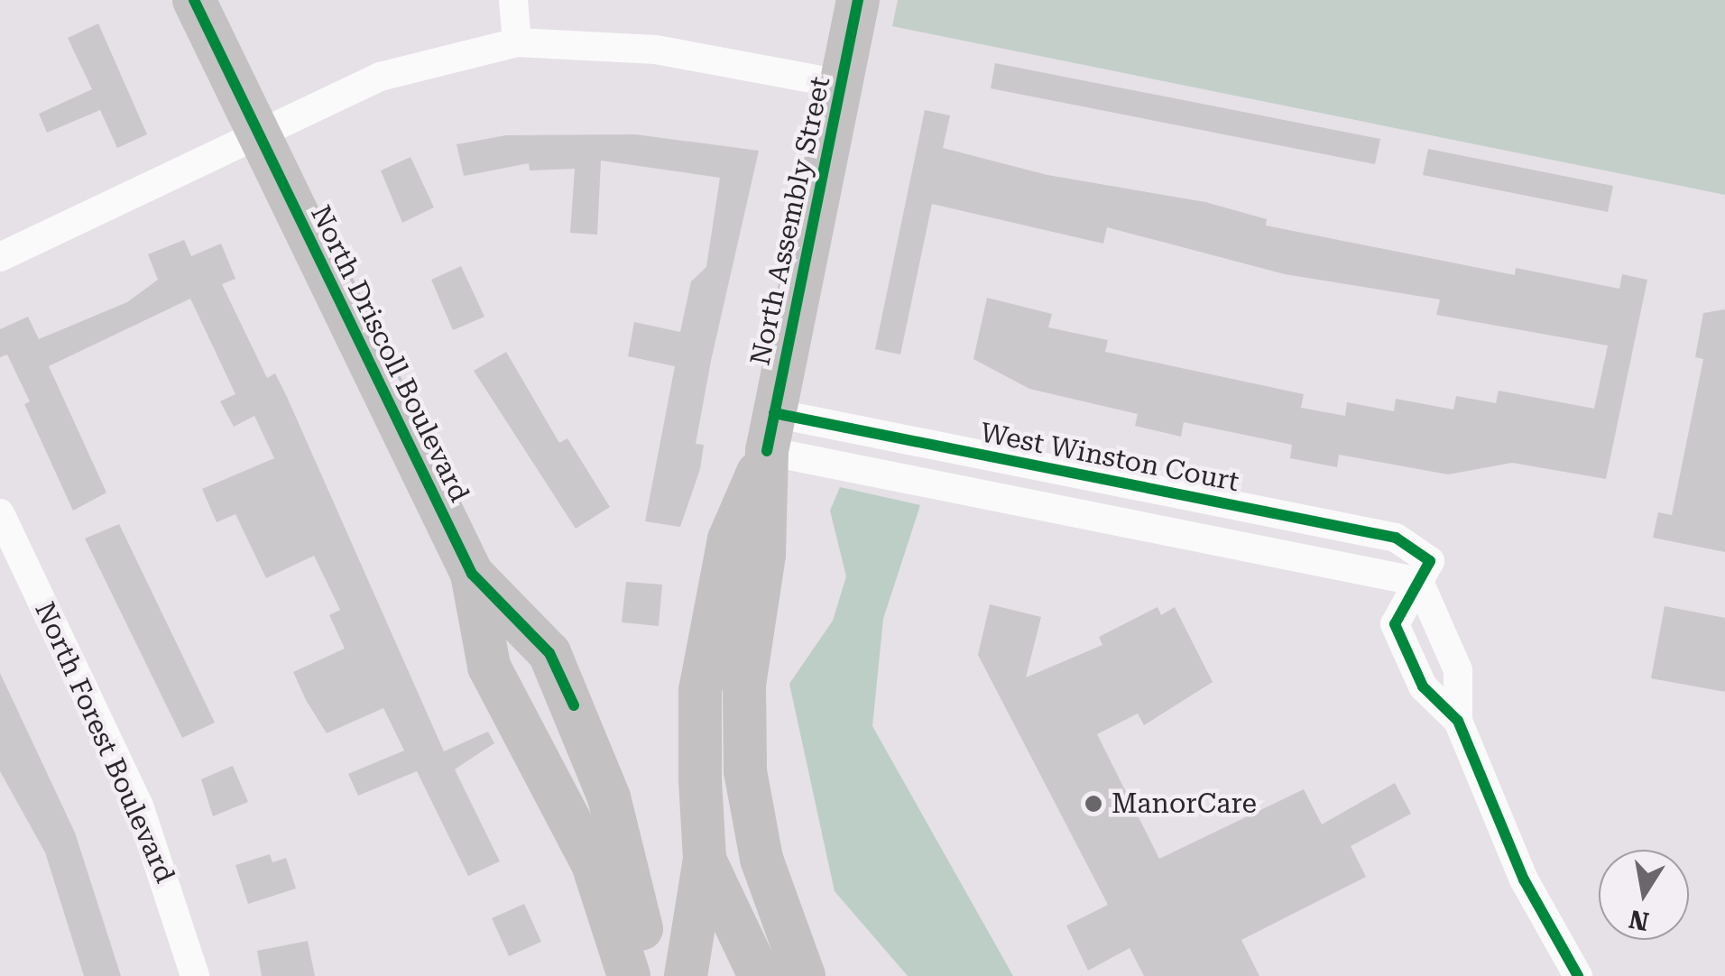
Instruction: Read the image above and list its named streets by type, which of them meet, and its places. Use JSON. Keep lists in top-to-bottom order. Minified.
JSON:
{"streets":{"main road":["North Assembly Street","North Driscoll Boulevard"],"street":["West Winston Court","North Forest Boulevard"]},"crossings":[["North Assembly Street","West Winston Court"]],"places":["ManorCare"],"north":"bottom"}
